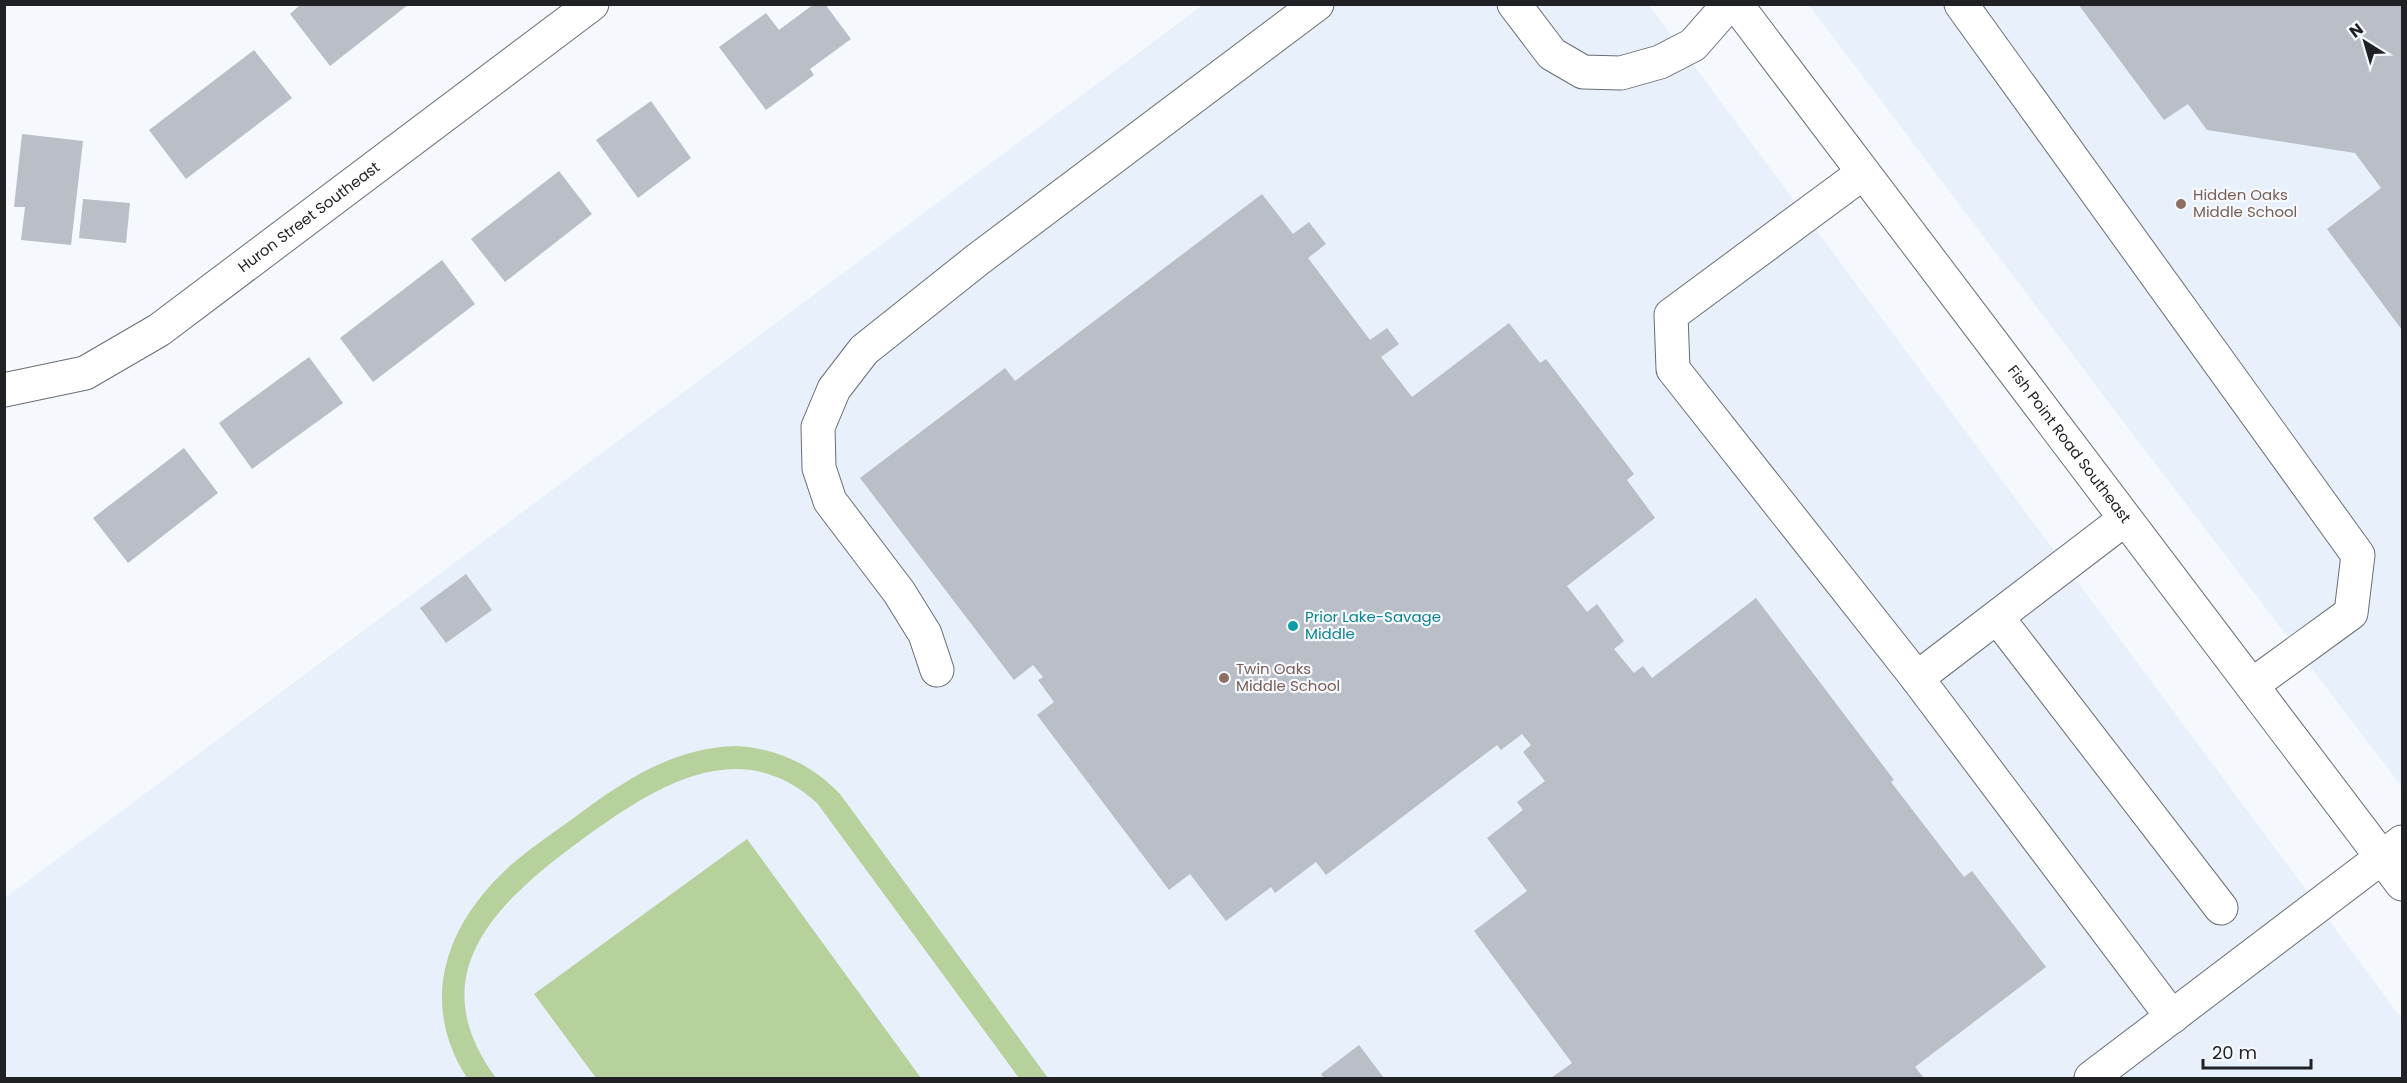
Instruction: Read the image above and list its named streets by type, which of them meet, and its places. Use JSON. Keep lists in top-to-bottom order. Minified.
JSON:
{"streets":{"street":["Huron Street Southeast","Fish Point Road Southeast"]},"places":["Hidden Oaks Middle School","Prior Lake-Savage Middle","Twin Oaks Middle School"],"scale_bar":"20 m","north":"top left"}
